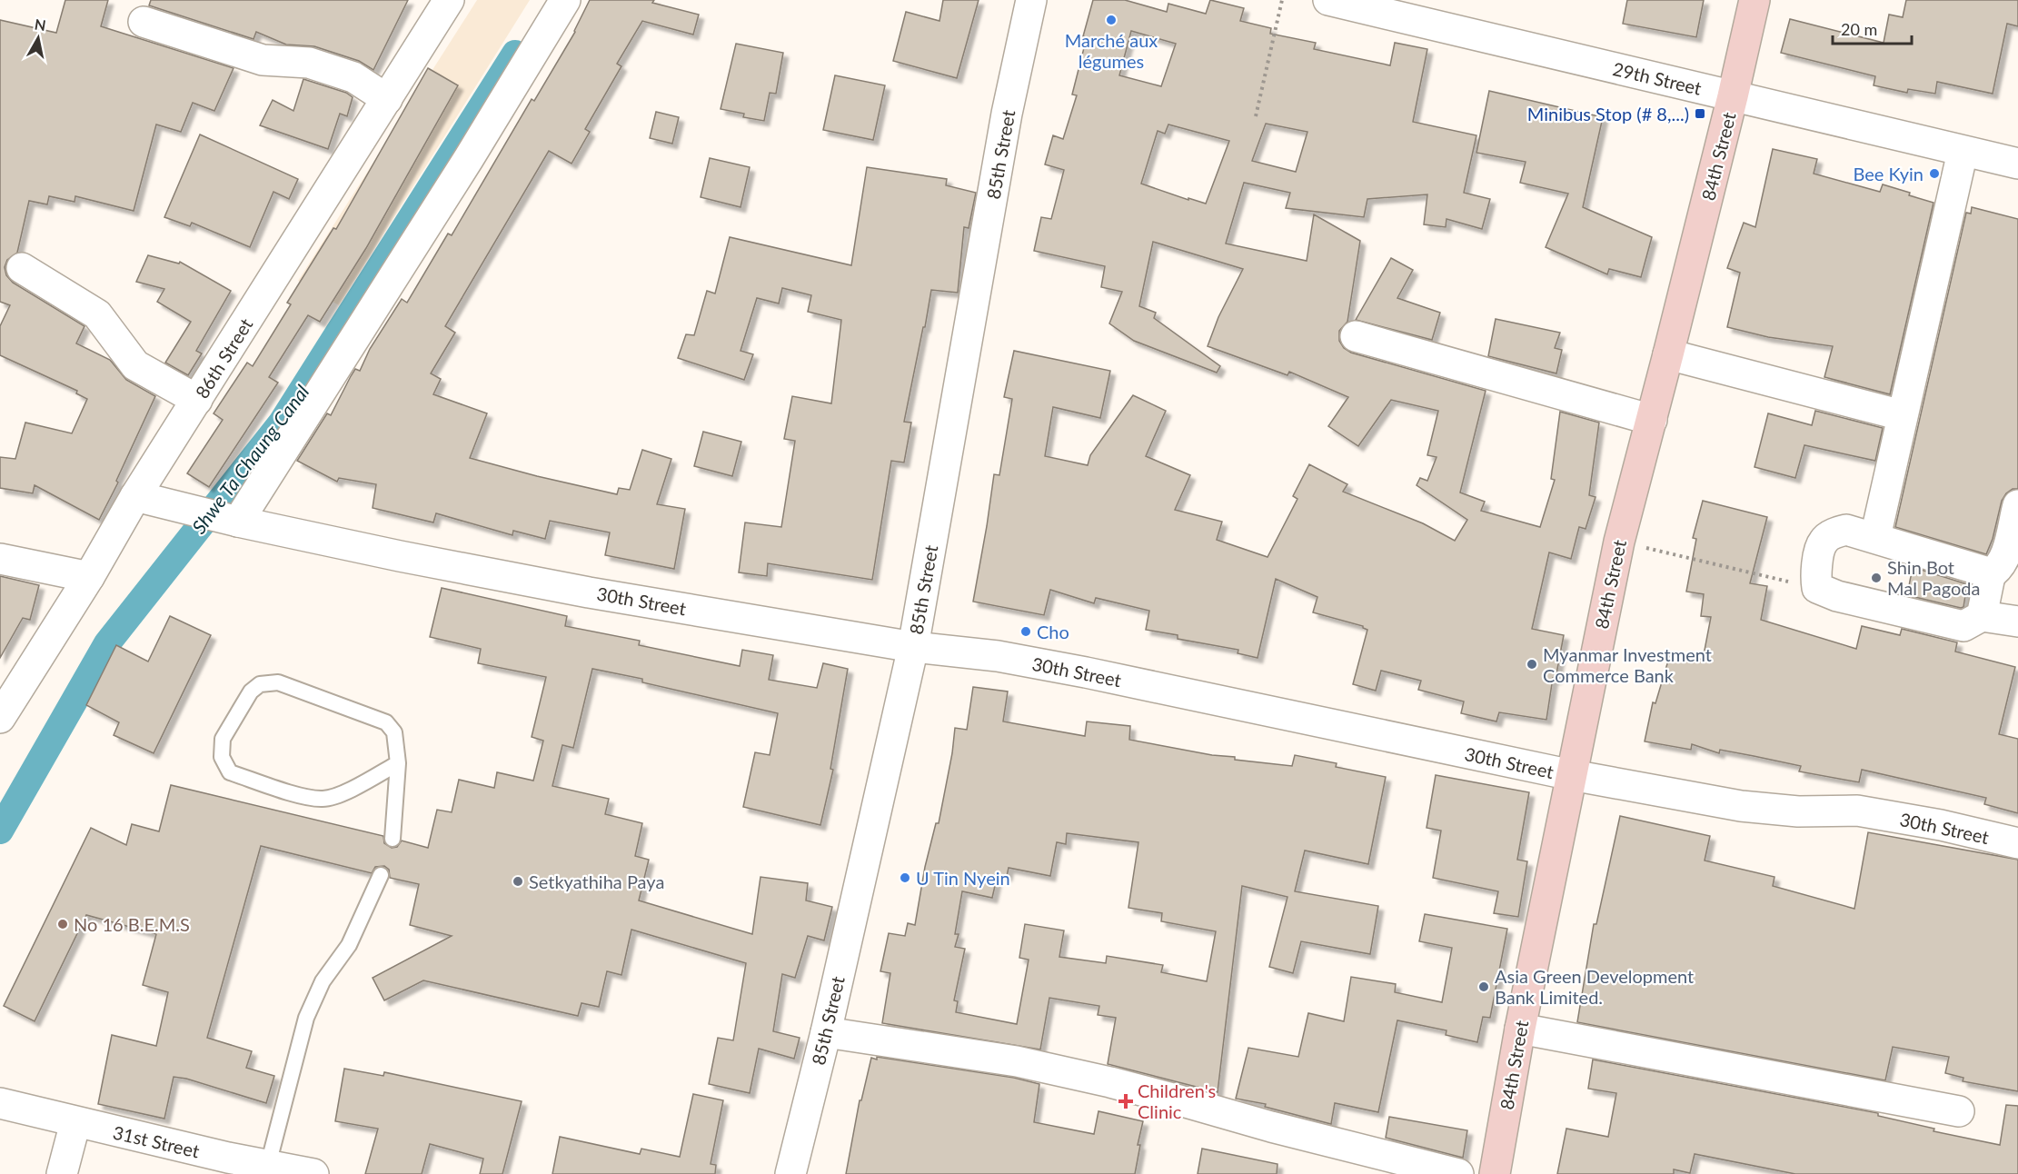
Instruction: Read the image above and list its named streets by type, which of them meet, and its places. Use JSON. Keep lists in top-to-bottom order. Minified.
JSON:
{"streets":{"main road":["84th Street"],"street":["29th Street","85th Street","86th Street","30th Street","31st Street"]},"crossings":[["29th Street","84th Street"],["85th Street","30th Street"],["84th Street","30th Street"],["86th Street","30th Street"]],"water":["Shwe Ta Chaung Canal"],"places":{"other":["Marché aux légumes","Bee Kyin","Shin Bot Mal Pagoda","Cho","Myanmar Investment Commerce Bank","U Tin Nyein","Setkyathiha Paya","No 16 B.E.M.S","Asia Green Development Bank Limited."],"transit":["Minibus Stop (# 8,...)"],"health":["Children's Clinic"]},"scale_bar":"20 m","north":"top"}
